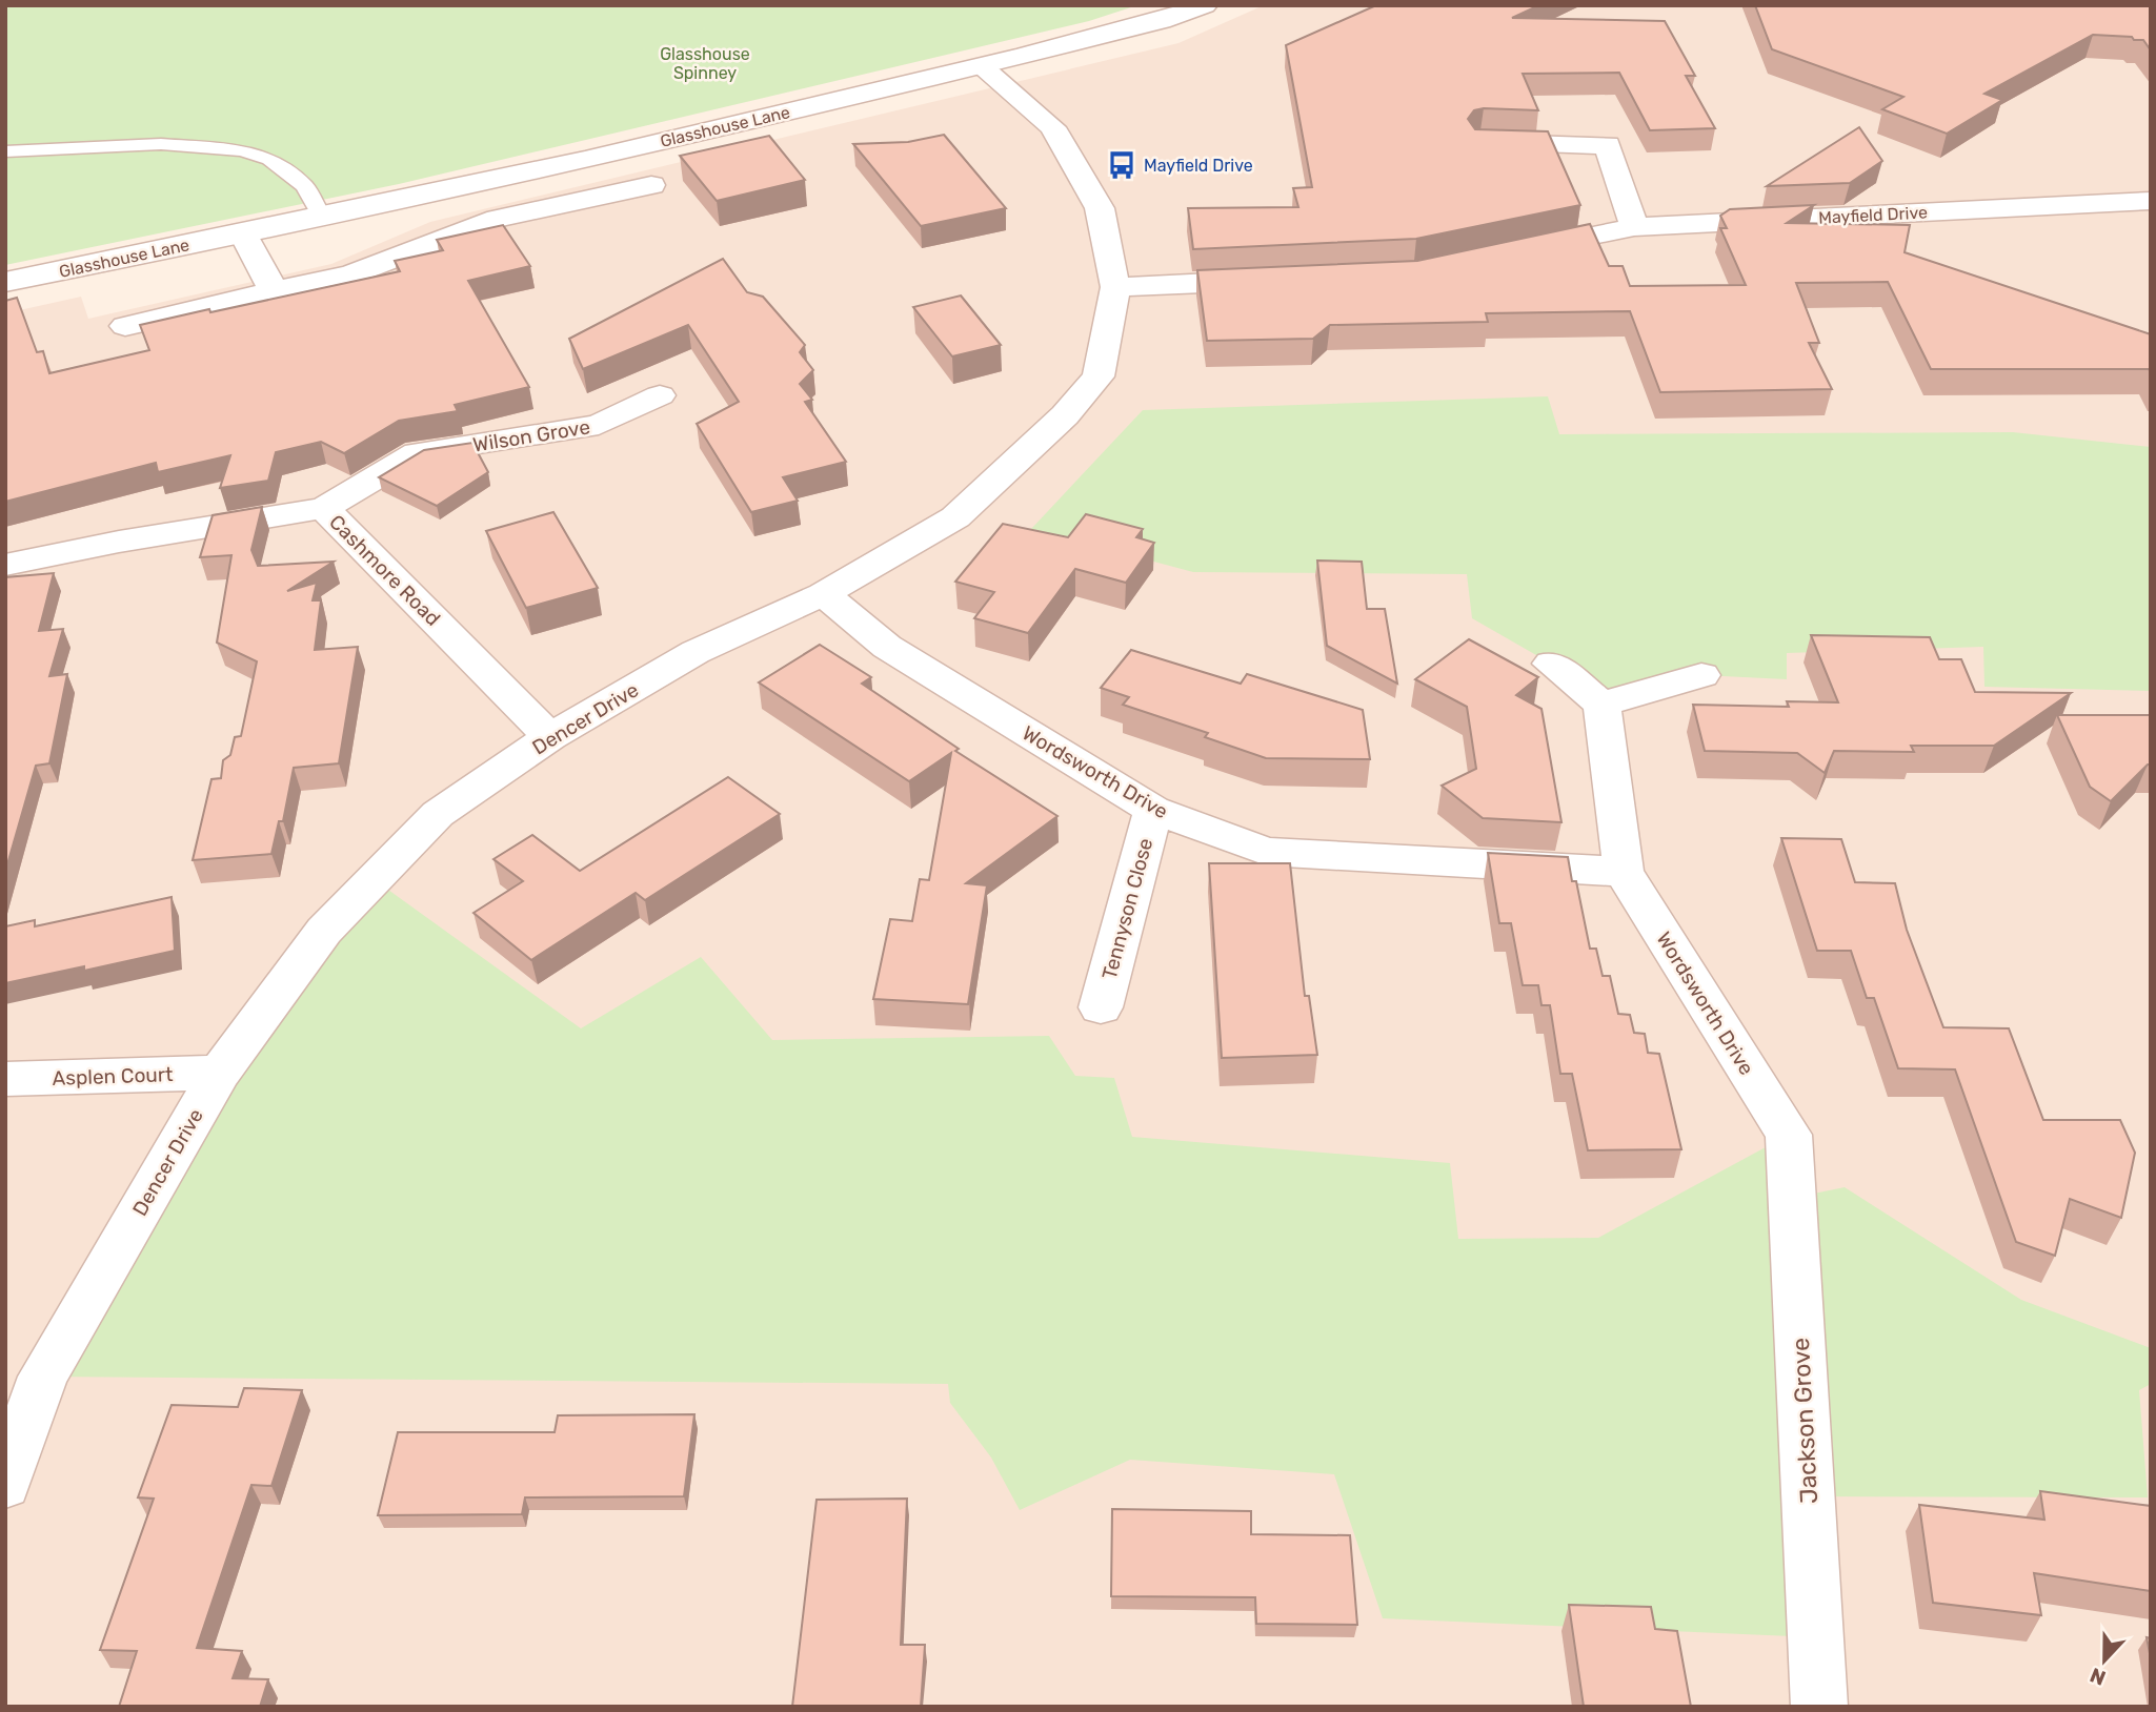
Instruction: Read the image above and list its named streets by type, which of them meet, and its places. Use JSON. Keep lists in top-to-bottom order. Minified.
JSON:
{"streets":{"street":["Glasshouse Lane","Mayfield Drive","Wilson Grove","Cashmore Road","Dencer Drive","Wordsworth Drive","Tennyson Close","Asplen Court","Jackson Grove"]},"crossings":[["Glasshouse Lane","Dencer Drive"],["Wilson Grove","Cashmore Road"],["Cashmore Road","Dencer Drive"],["Dencer Drive","Wordsworth Drive"],["Dencer Drive","Asplen Court"],["Wordsworth Drive","Tennyson Close"],["Wordsworth Drive","Jackson Grove"]],"parks":["Glasshouse Spinney"],"places":{"bus stop":["Mayfield Drive"]},"north":"bottom"}
